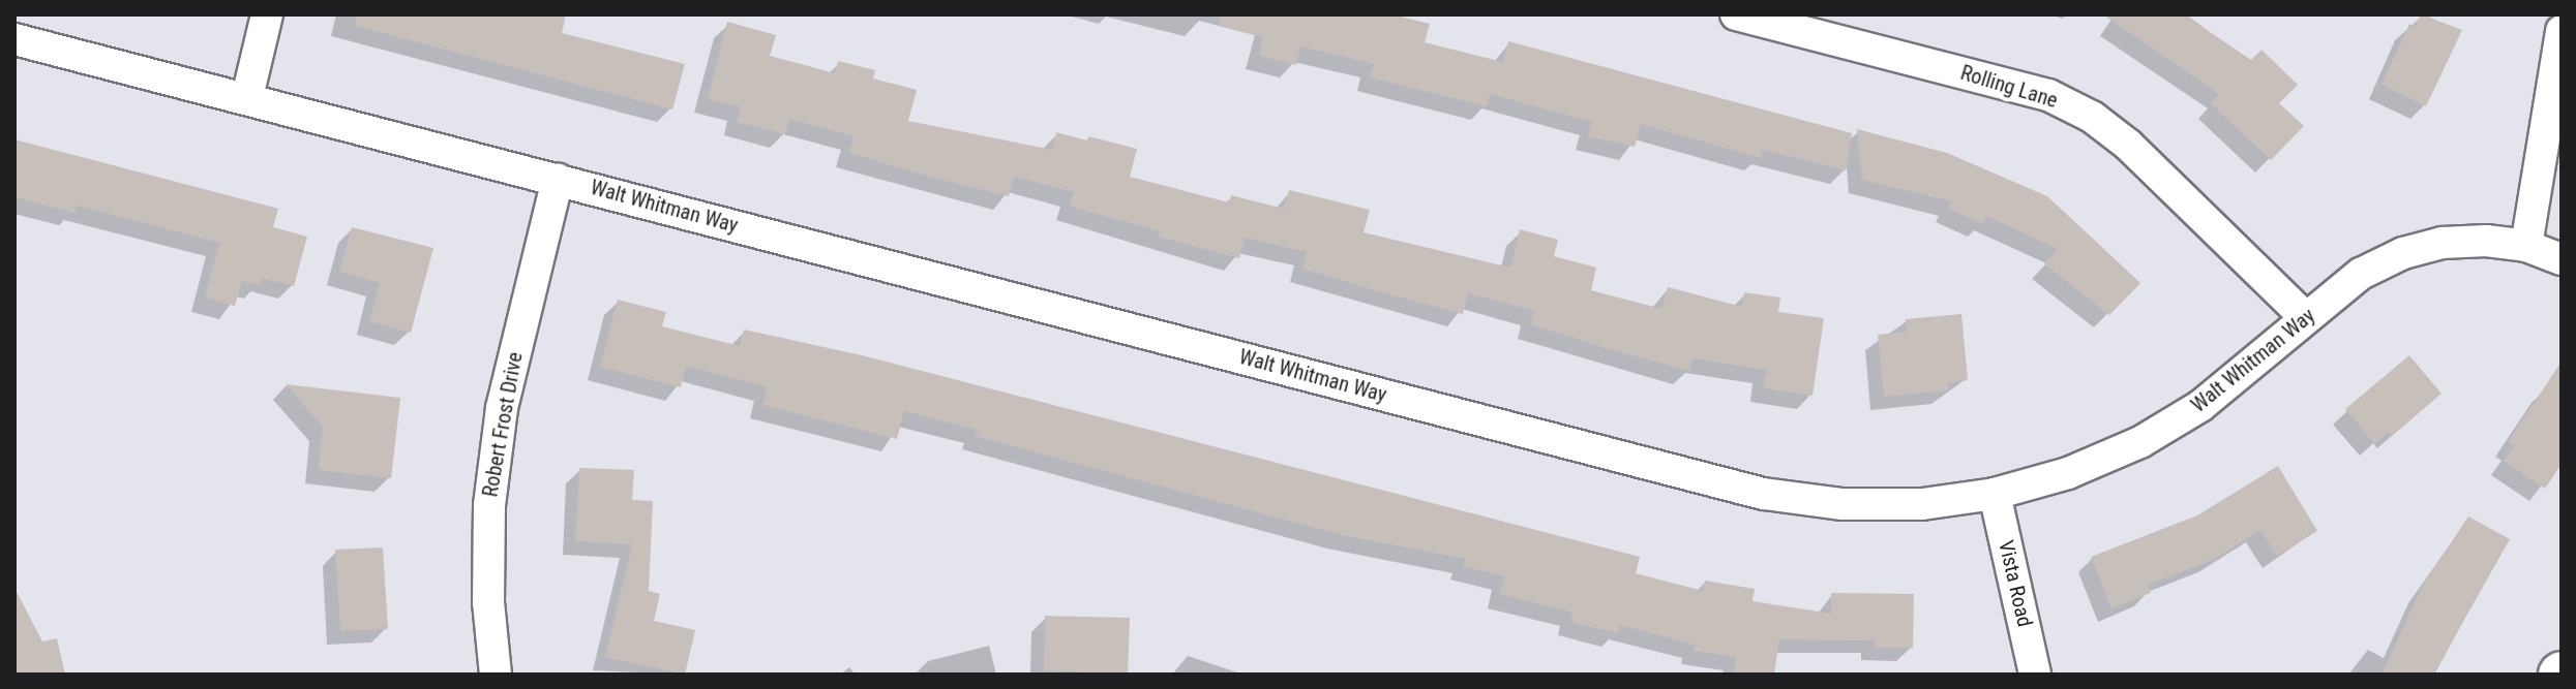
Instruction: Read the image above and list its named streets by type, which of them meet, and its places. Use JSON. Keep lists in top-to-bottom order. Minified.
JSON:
{"streets":{"street":["Rolling Lane","Walt Whitman Way","Robert Frost Drive","Vista Road"]},"crossings":[["Rolling Lane","Walt Whitman Way"],["Walt Whitman Way","Robert Frost Drive"],["Walt Whitman Way","Vista Road"]]}
